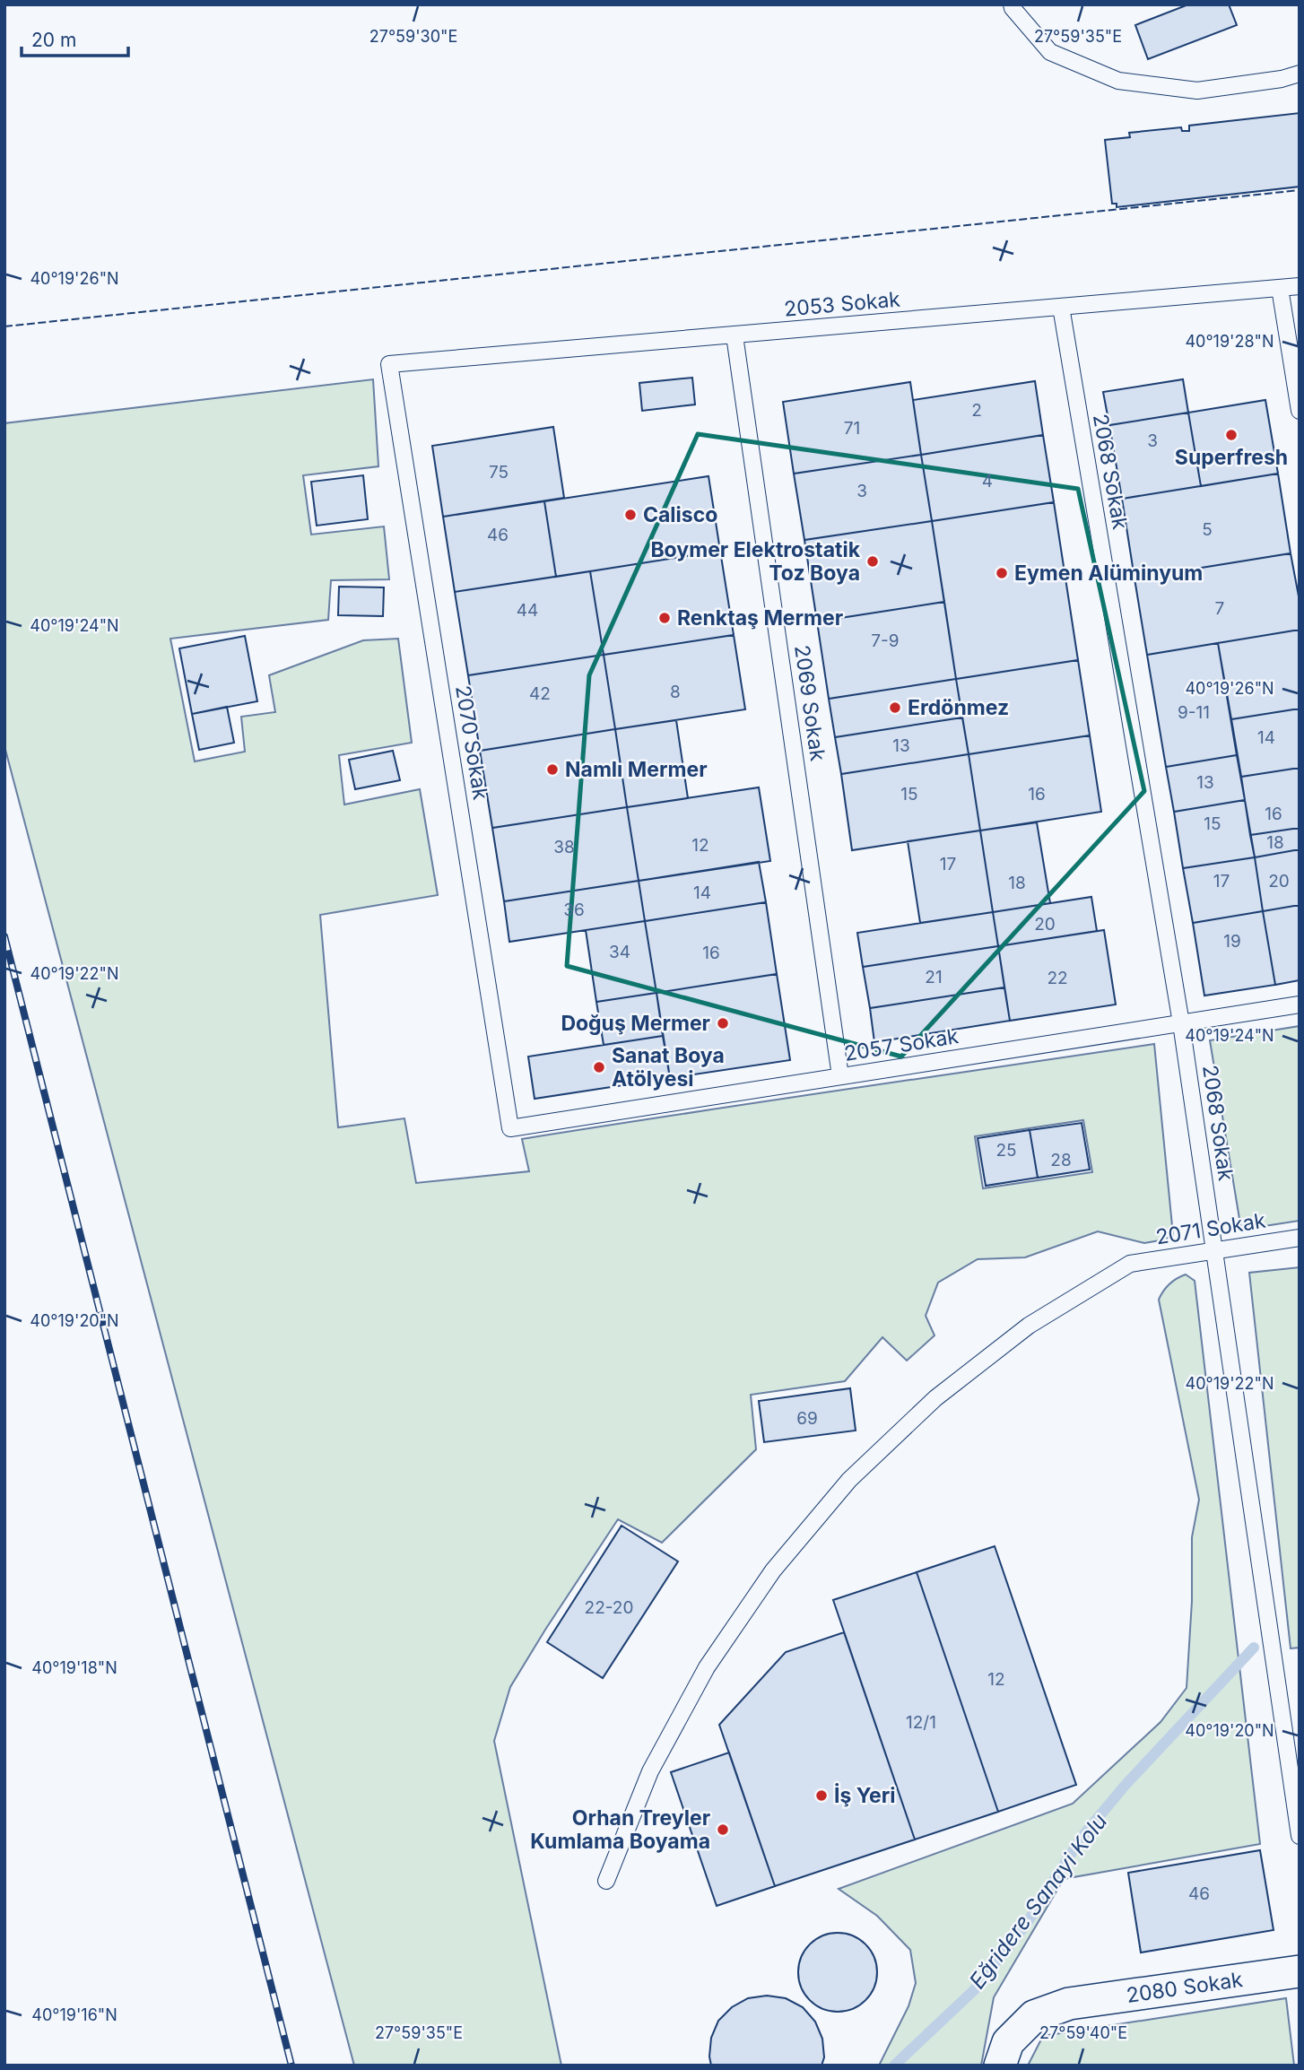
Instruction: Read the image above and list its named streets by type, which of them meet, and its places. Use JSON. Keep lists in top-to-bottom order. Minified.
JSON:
{"streets":{"street":["2080 Sokak"],"lane":["2053 Sokak","2068 Sokak","2069 Sokak","2070 Sokak","2057 Sokak","2071 Sokak"]},"crossings":[["2053 Sokak","2068 Sokak"],["2053 Sokak","2069 Sokak"],["2053 Sokak","2070 Sokak"],["2068 Sokak","2057 Sokak"],["2068 Sokak","2071 Sokak"],["2069 Sokak","2057 Sokak"],["2070 Sokak","2057 Sokak"]],"water":["Eğridere Sanayi Kolu"],"places":["Superfresh","Calisco","Boymer Elektrostatik Toz Boya","Eymen Alüminyum","Renktaş Mermer","Erdönmez","Namlı Mermer","Doğuş Mermer","Sanat Boya Atölyesi","İş Yeri","Orhan Treyler Kumlama Boyama"],"house_numbers":["2","71","3","75","4","3","5","46","7","44","7-9","8","42","9-11","14","13","13","15","16","16","15","18","12","38","17","17","20","18","14","36","20","19","34","16","21","22","25","28","69","22-20","12","12/1","46"],"scale_bar":"20 m","coordinates":["27°59'30\"E","27°59'35\"E","40°19'26\"N","40°19'28\"N","40°19'24\"N","40°19'22\"N","40°19'20\"N","40°19'18\"N","40°19'16\"N","27°59'40\"E"]}
